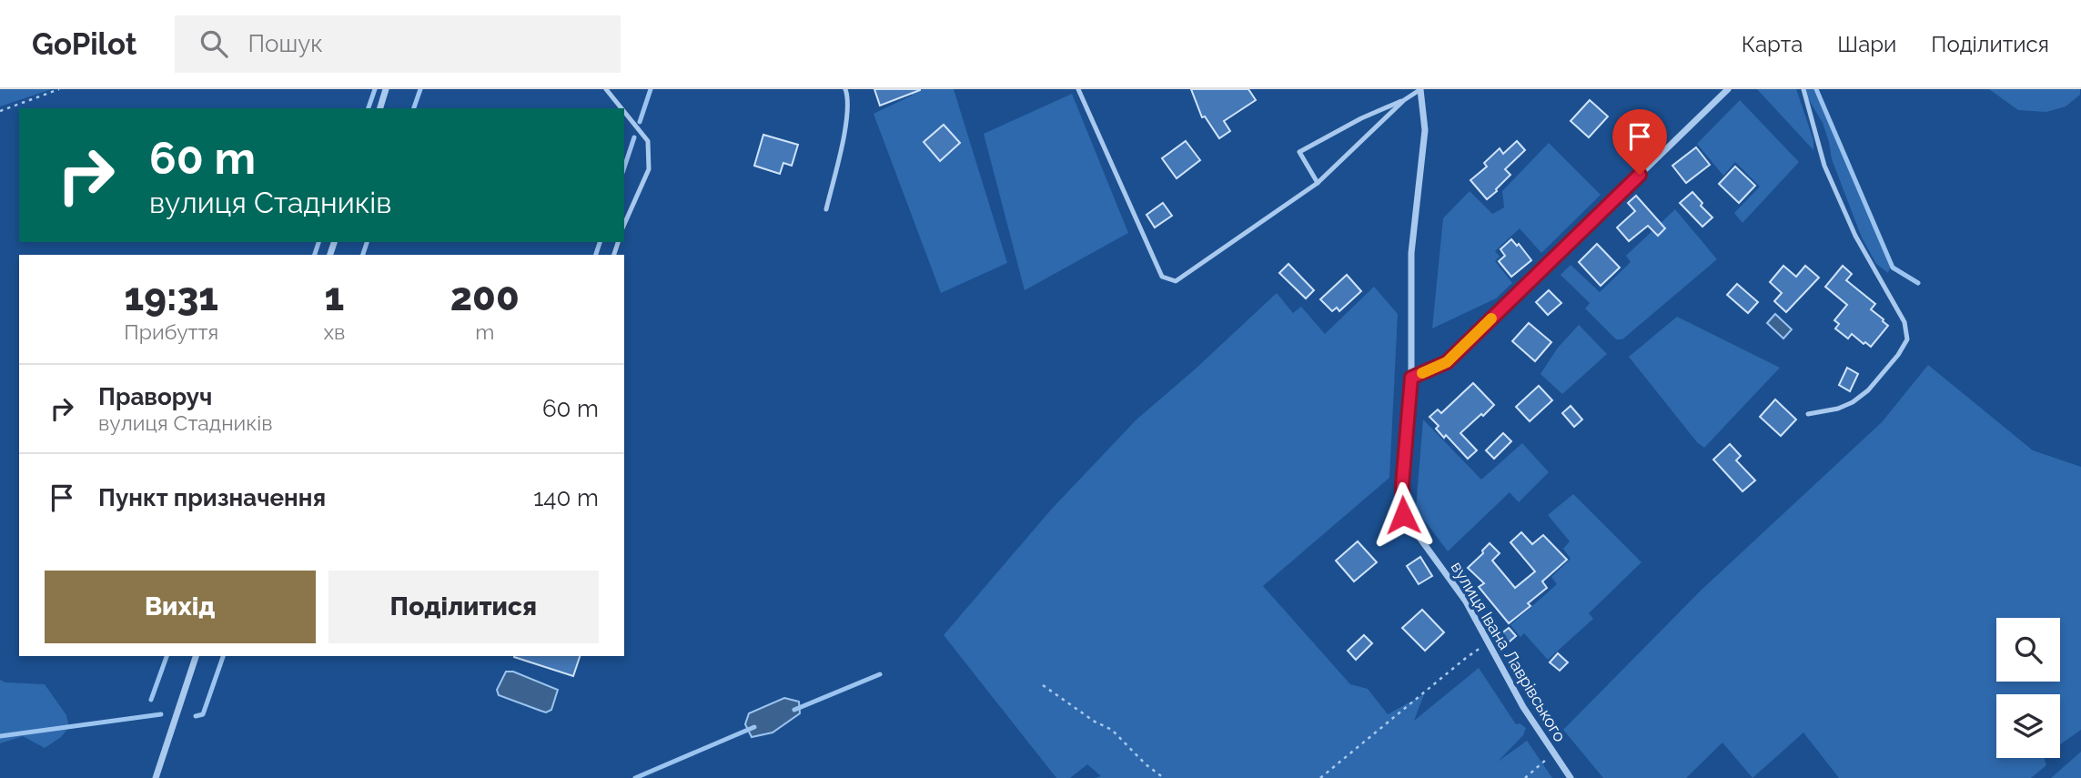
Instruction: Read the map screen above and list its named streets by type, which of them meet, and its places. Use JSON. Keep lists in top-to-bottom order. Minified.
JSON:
{"streets":{"street":["вулиця Івана Лаврівського"]},"page":{"header":"GoPilot","search":"Пошук","nav":["Карта","Шари","Поділитися"],"turn":["60 m","вулиця Стадників"],"eta":["19:31","Прибуття","1","хв","200","m"],"list":[{"name":"Праворуч","note":"вулиця Стадників","value":"60 m"},{"name":"Пункт призначення","value":"140 m"}],"buttons":["Вихід","Поділитися"]}}
